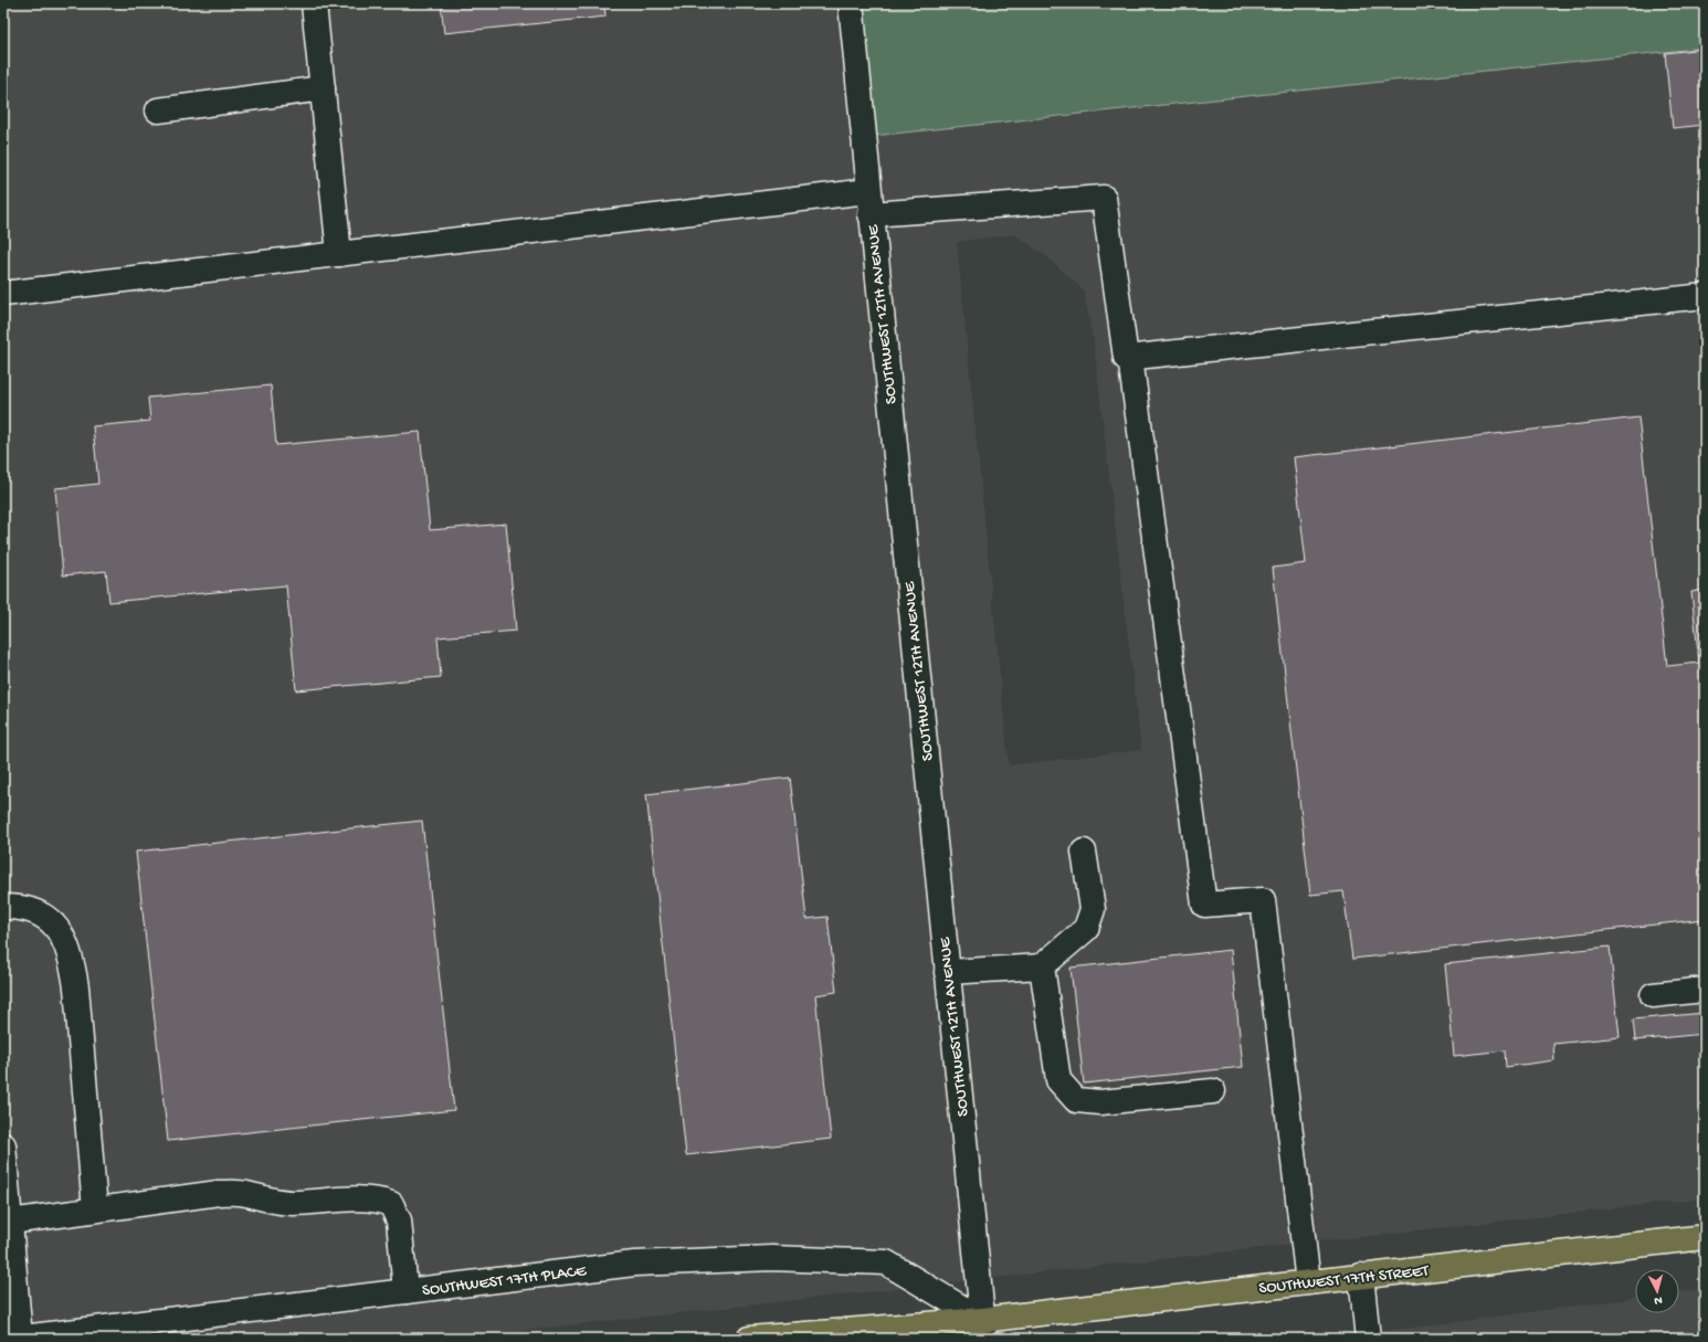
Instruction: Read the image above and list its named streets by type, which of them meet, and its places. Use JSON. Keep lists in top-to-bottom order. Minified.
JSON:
{"streets":{"main road":["SOUTHWEST 17TH STREET"],"street":["SOUTHWEST 12TH AVENUE","SOUTHWEST 17TH PLACE"]},"crossings":[["SOUTHWEST 12TH AVENUE","SOUTHWEST 17TH STREET"],["SOUTHWEST 12TH AVENUE","SOUTHWEST 17TH PLACE"],["SOUTHWEST 17TH STREET","SOUTHWEST 17TH PLACE"]],"north":"bottom"}
